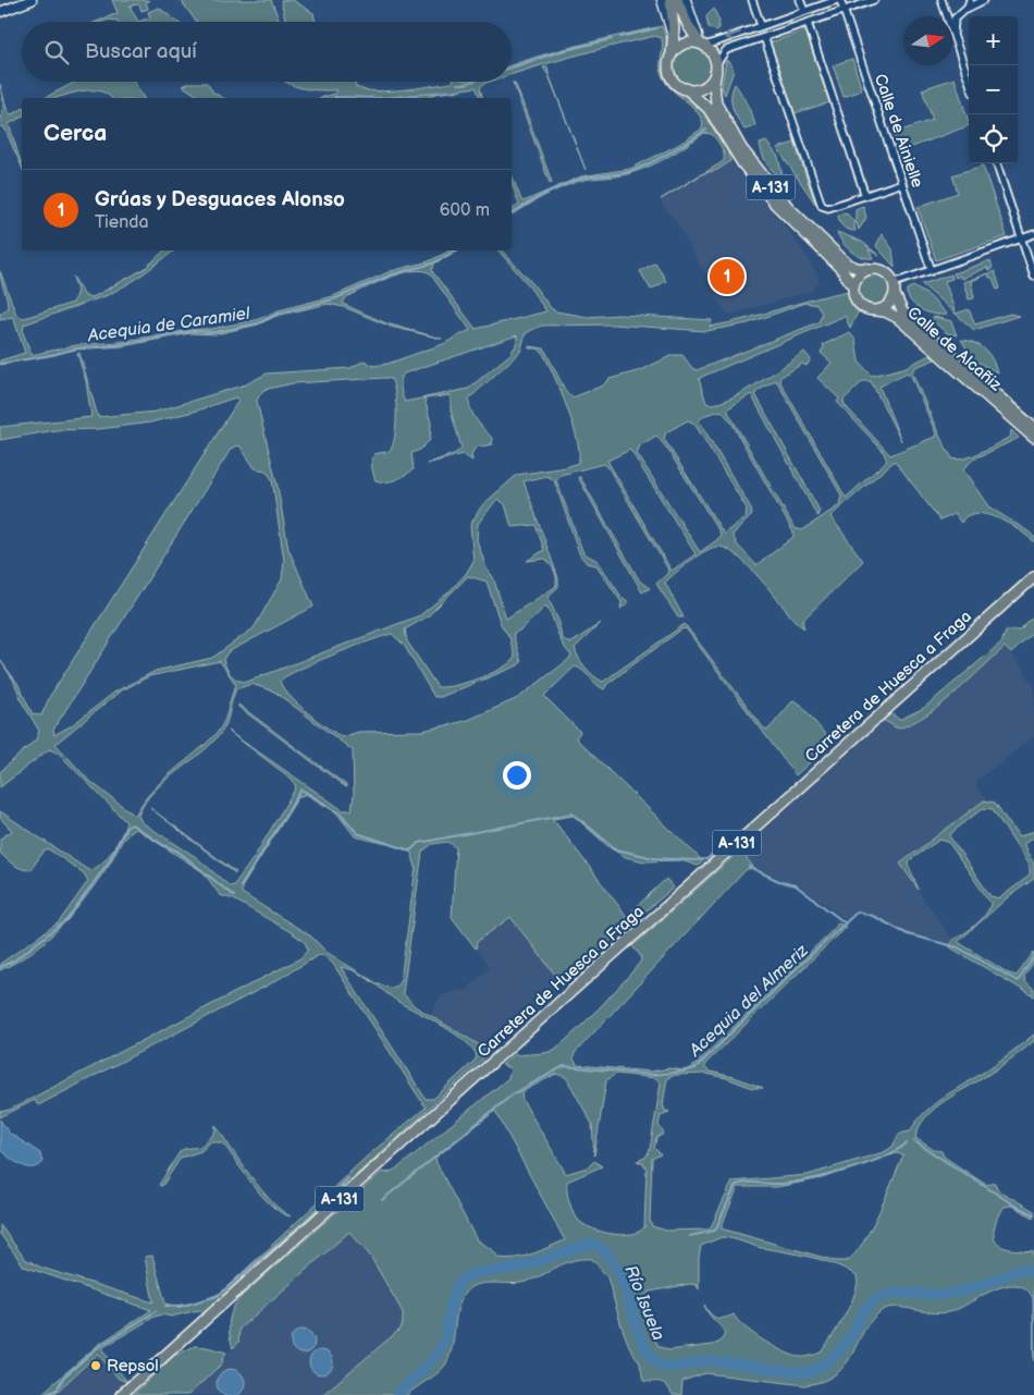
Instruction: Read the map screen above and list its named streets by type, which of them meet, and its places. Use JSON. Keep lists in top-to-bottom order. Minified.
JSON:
{"streets":{"main road":["A-131","Calle de Alcañiz","Carretera de Huesca a Fraga"],"street":["Calle de Ainielle"]},"crossings":[["A-131","Calle de Alcañiz"]],"water":["Acequia de Caramiel","Acequia del Almeriz","Río Isuela"],"places":["Repsol"],"north":"right","page":{"map_buttons":["+","−"],"search":"Buscar aquí","heading":"Cerca","list":[{"mark":"1","name":"Grúas y Desguaces Alonso","note":"Tienda","value":"600 m"}],"pins":"1"}}
